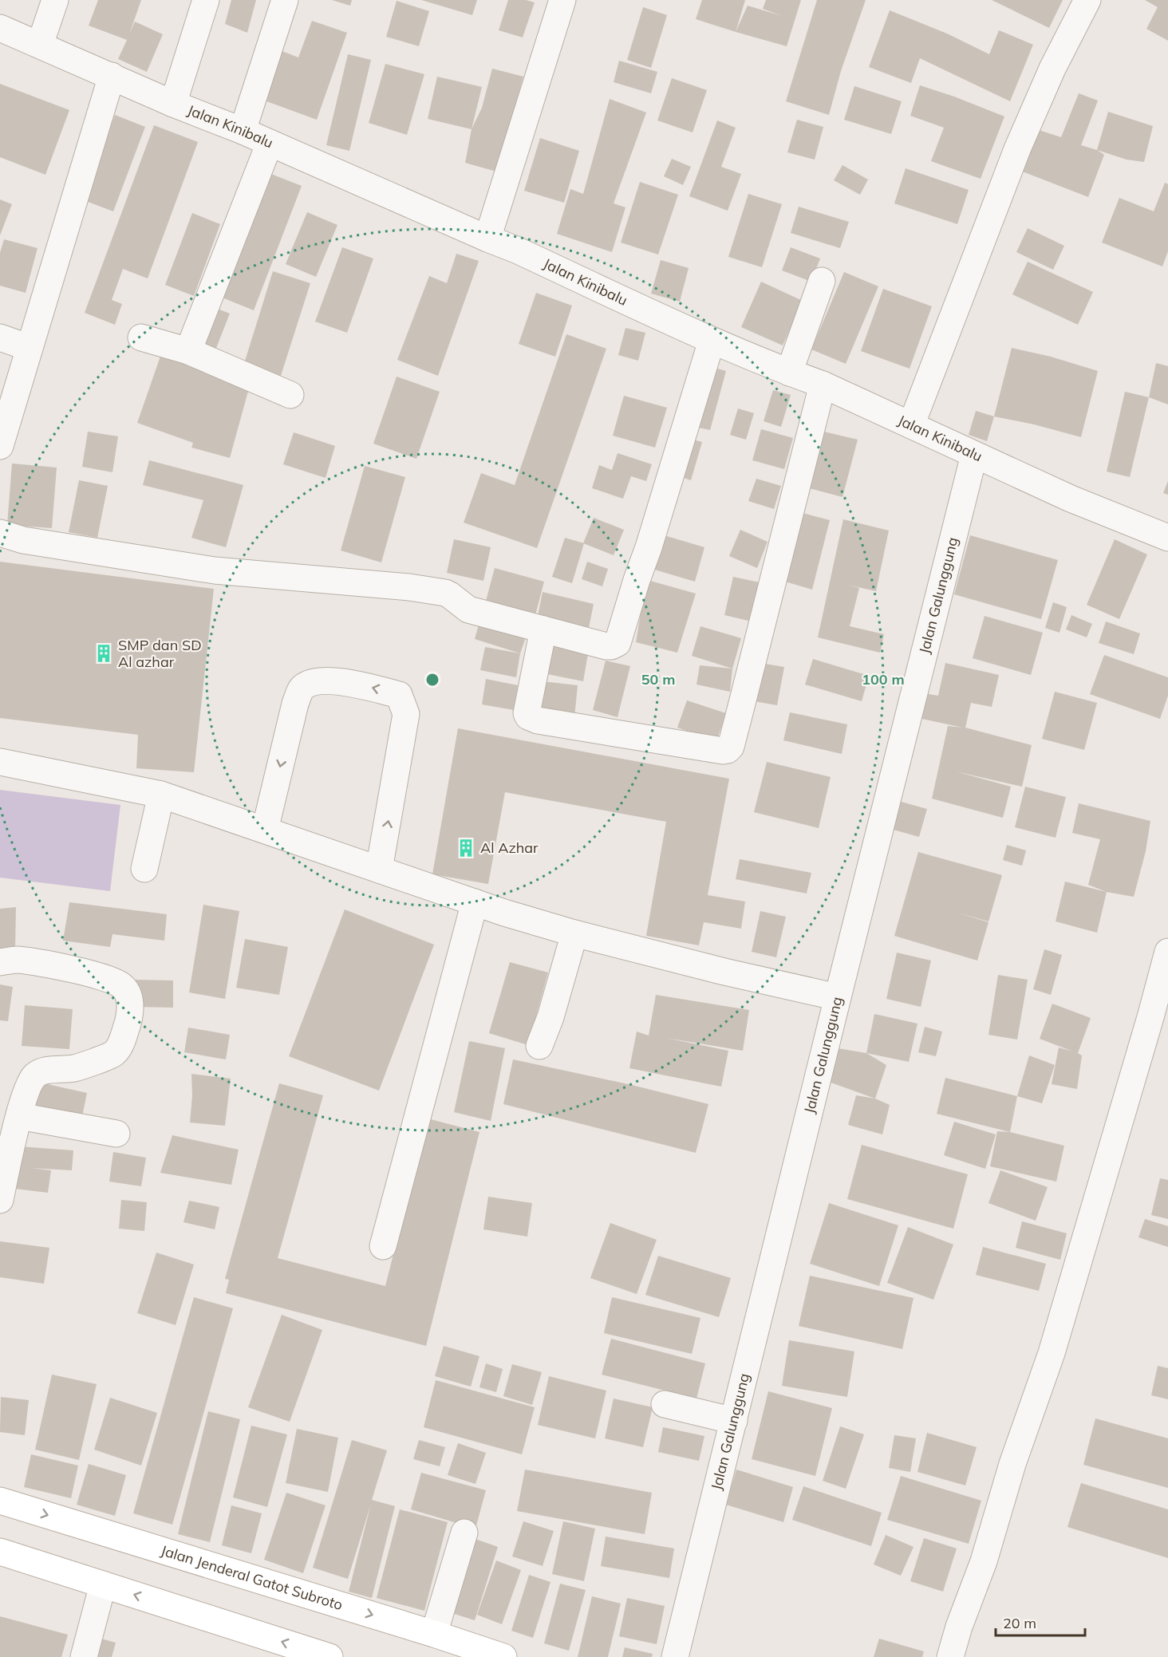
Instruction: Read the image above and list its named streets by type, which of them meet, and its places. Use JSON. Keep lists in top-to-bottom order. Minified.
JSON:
{"streets":{"main road":["Jalan Jenderal Gatot Subroto"],"street":["Jalan Kinibalu","Jalan Galunggung"]},"crossings":[["Jalan Kinibalu","Jalan Galunggung"]],"places":{"building":["SMP dan SD Al azhar","Al Azhar"]},"scale_bar":"20 m","rings":["50 m","100 m"]}
